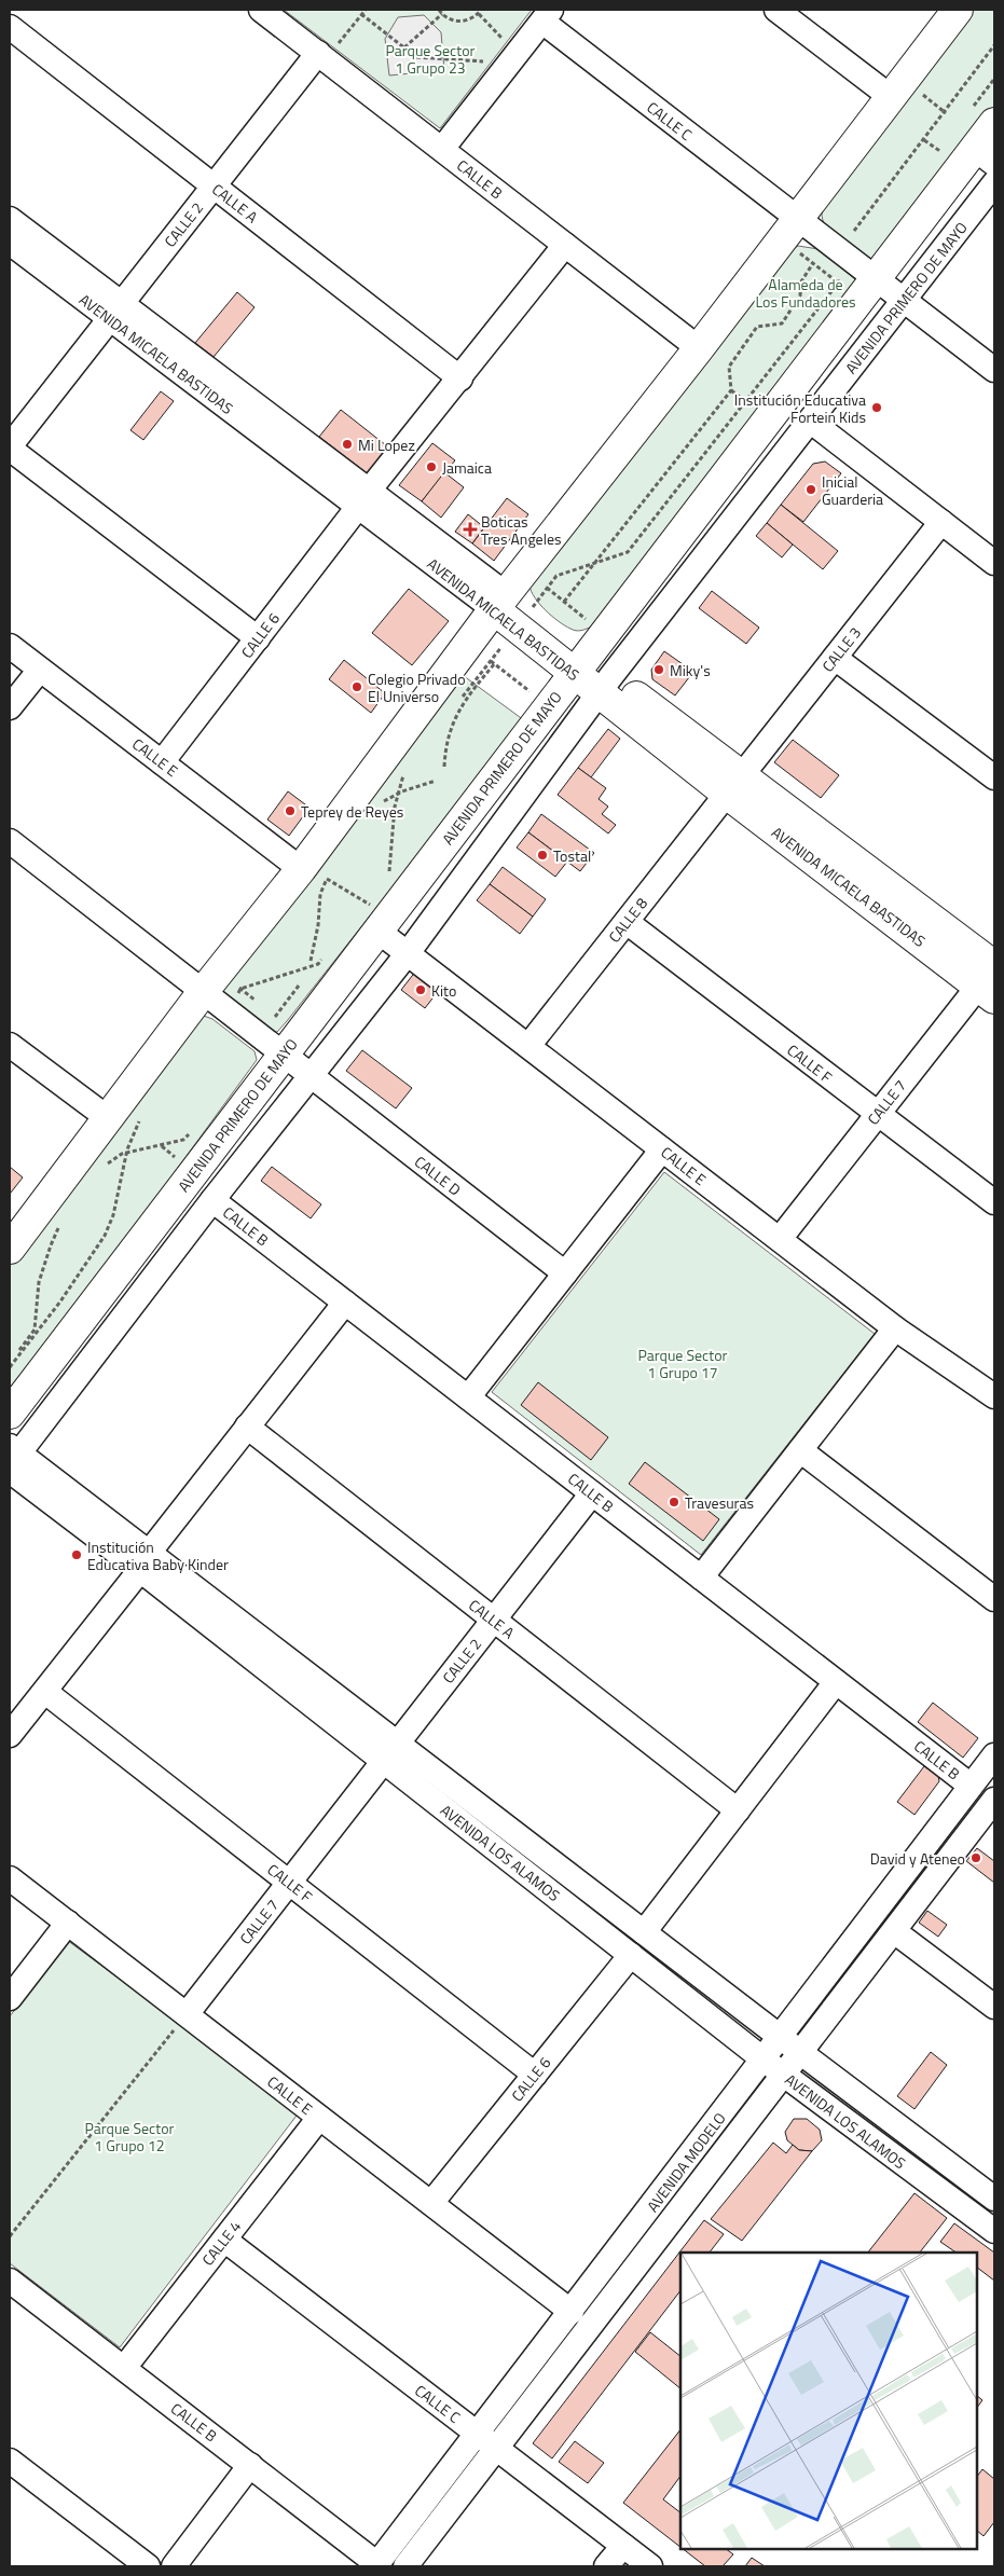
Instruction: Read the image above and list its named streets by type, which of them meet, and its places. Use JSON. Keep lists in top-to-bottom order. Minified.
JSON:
{"streets":{"main road":["AVENIDA PRIMERO DE MAYO","AVENIDA MICAELA BASTIDAS"],"street":["CALLE C","CALLE B","CALLE A","CALLE 2","CALLE 6","CALLE 3","CALLE E","CALLE 8","CALLE F","CALLE 7","CALLE D","AVENIDA LOS ALAMOS","AVENIDA MODELO","CALLE 4"]},"crossings":[["CALLE C","AVENIDA PRIMERO DE MAYO"],["CALLE C","AVENIDA MODELO"],["CALLE C","CALLE 4"],["CALLE B","CALLE 2"],["CALLE B","AVENIDA PRIMERO DE MAYO"],["CALLE B","CALLE 6"],["CALLE B","AVENIDA MODELO"],["CALLE B","CALLE 4"],["CALLE A","CALLE 2"],["CALLE A","CALLE 6"],["CALLE 2","AVENIDA MICAELA BASTIDAS"],["CALLE 2","CALLE 7"],["CALLE 2","AVENIDA LOS ALAMOS"],["AVENIDA PRIMERO DE MAYO","AVENIDA MICAELA BASTIDAS"],["AVENIDA PRIMERO DE MAYO","CALLE E"],["AVENIDA PRIMERO DE MAYO","CALLE D"],["AVENIDA PRIMERO DE MAYO","AVENIDA LOS ALAMOS"],["AVENIDA MICAELA BASTIDAS","CALLE 6"],["AVENIDA MICAELA BASTIDAS","CALLE 3"],["AVENIDA MICAELA BASTIDAS","CALLE 8"],["AVENIDA MICAELA BASTIDAS","CALLE 7"],["CALLE 6","CALLE E"],["CALLE 6","CALLE F"],["CALLE 6","AVENIDA LOS ALAMOS"],["CALLE 3","CALLE 8"],["CALLE E","CALLE 8"],["CALLE E","CALLE 7"],["CALLE E","AVENIDA MODELO"],["CALLE E","CALLE 4"],["CALLE 8","CALLE F"],["CALLE F","CALLE 7"],["CALLE 7","AVENIDA LOS ALAMOS"],["AVENIDA LOS ALAMOS","AVENIDA MODELO"]],"parks":["Parque Sector 1 Grupo 23","Alameda de Los Fundadores","Parque Sector 1 Grupo 17","Parque Sector 1 Grupo 12"],"places":{"other":["Institución Educativa Fortein Kids","Mi Lopez","Jamaica","Inicial Guarderia","Miky's","Colegio Privado El Universo","Teprey de Reyes","Tostal","Kito","Travesuras","Institución Educativa Baby Kinder","David y Ateneo"],"health":["Boticas Tres Angeles"]}}
